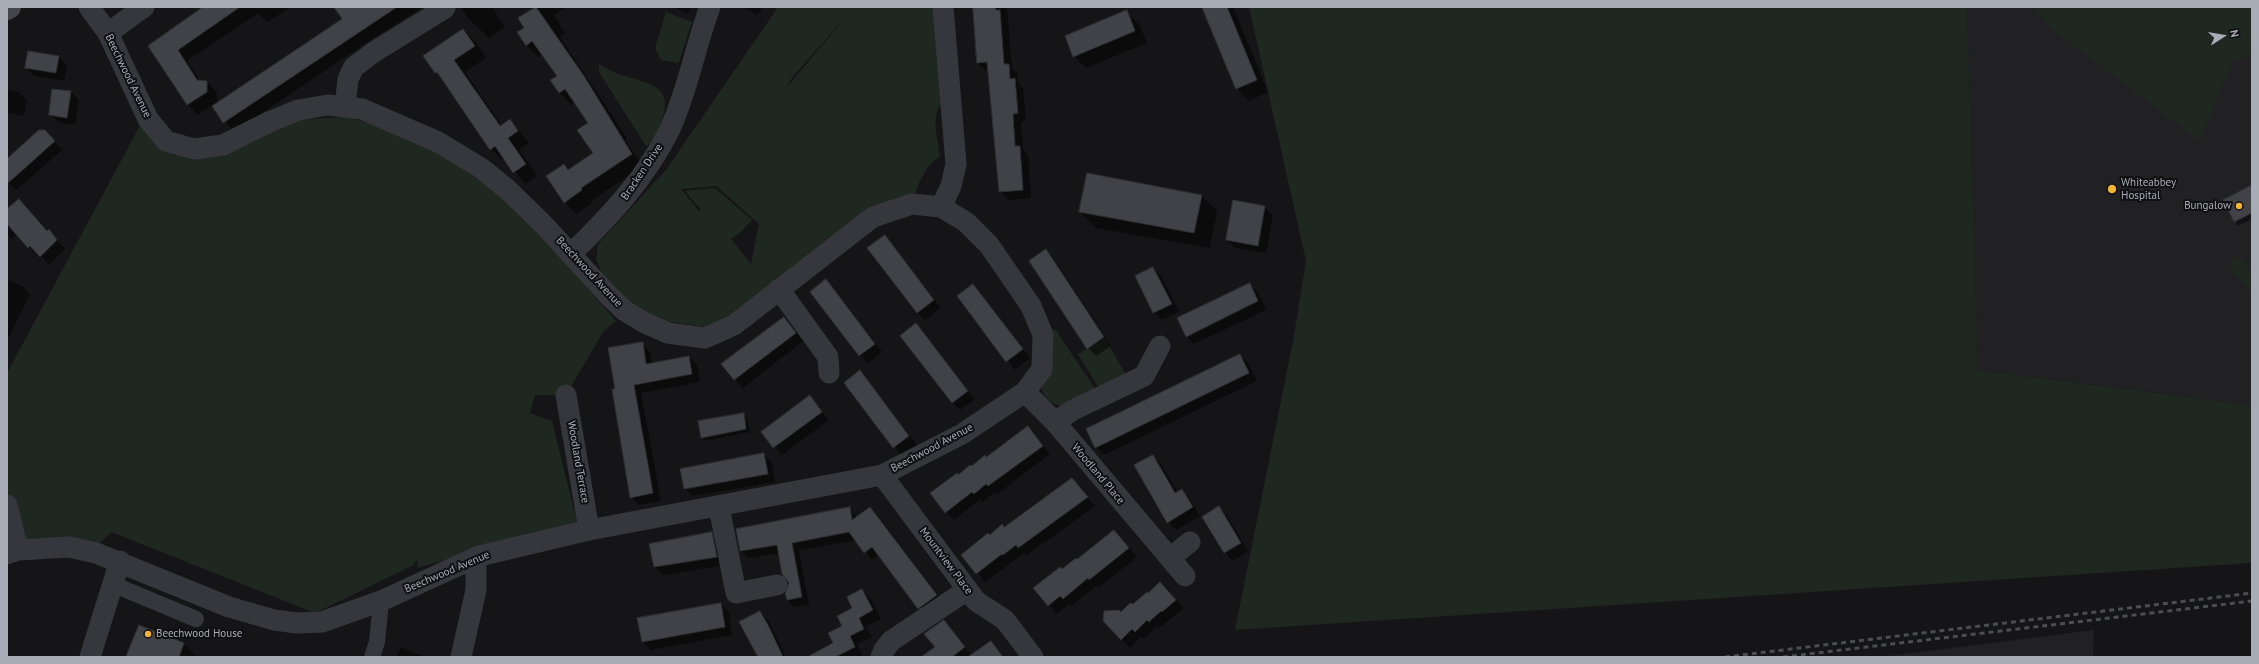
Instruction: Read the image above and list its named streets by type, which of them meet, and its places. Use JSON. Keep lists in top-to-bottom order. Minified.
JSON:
{"streets":{"street":["Beechwood Avenue","Bracken Drive","Woodland Terrace","Woodland Place","Mountview Place"]},"crossings":[["Beechwood Avenue","Bracken Drive"],["Beechwood Avenue","Woodland Terrace"],["Beechwood Avenue","Woodland Place"],["Beechwood Avenue","Mountview Place"]],"places":["Whiteabbey Hospital","Bungalow","Beechwood House"],"north":"right"}
